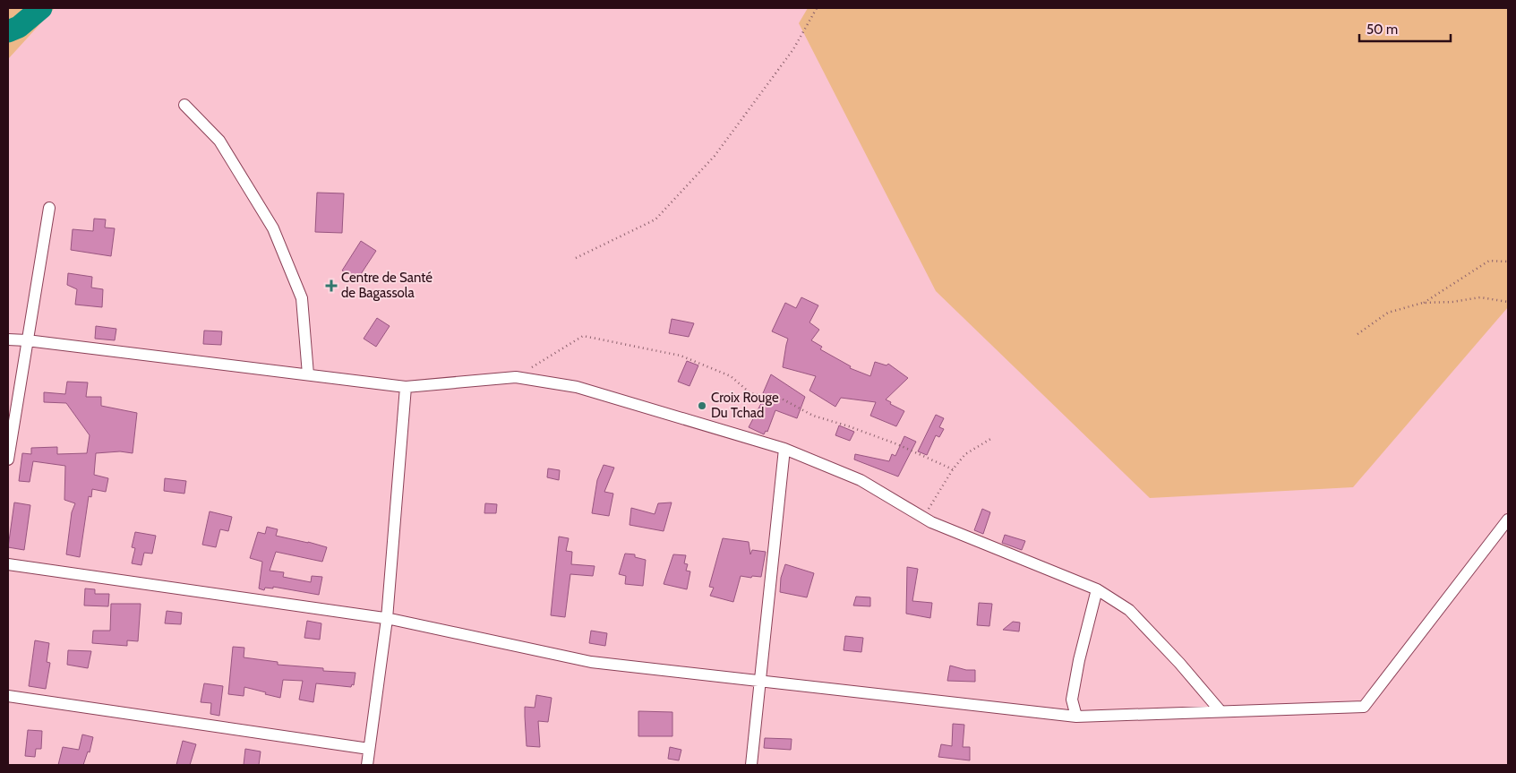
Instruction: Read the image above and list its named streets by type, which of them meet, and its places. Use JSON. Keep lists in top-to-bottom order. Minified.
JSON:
{"places":{"health":["Centre de Santé de Bagassola"],"other":["Croix Rouge Du Tchad"]},"scale_bar":"50 m"}
